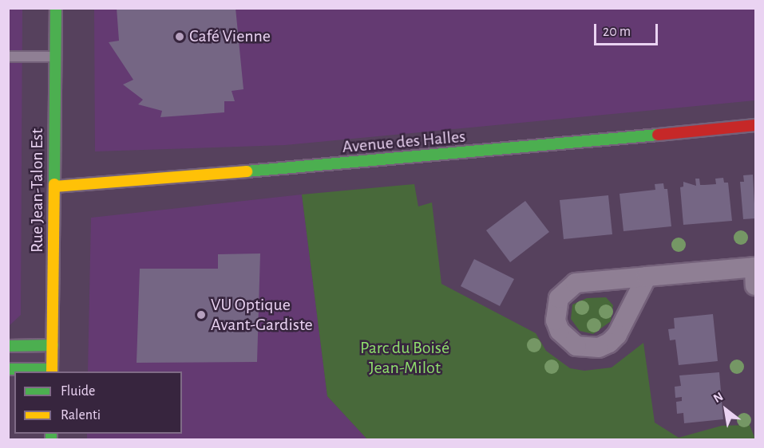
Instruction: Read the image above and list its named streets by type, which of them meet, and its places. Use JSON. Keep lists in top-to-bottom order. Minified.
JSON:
{"streets":{"street":["Avenue des Halles","Rue Jean-Talon Est"]},"crossings":[["Avenue des Halles","Rue Jean-Talon Est"]],"parks":["Parc du Boisé Jean-Milot"],"places":["Café Vienne","VU Optique Avant-Gardiste"],"legend":["Fluide","Ralenti"],"scale_bar":"20 m","north":"top left"}
